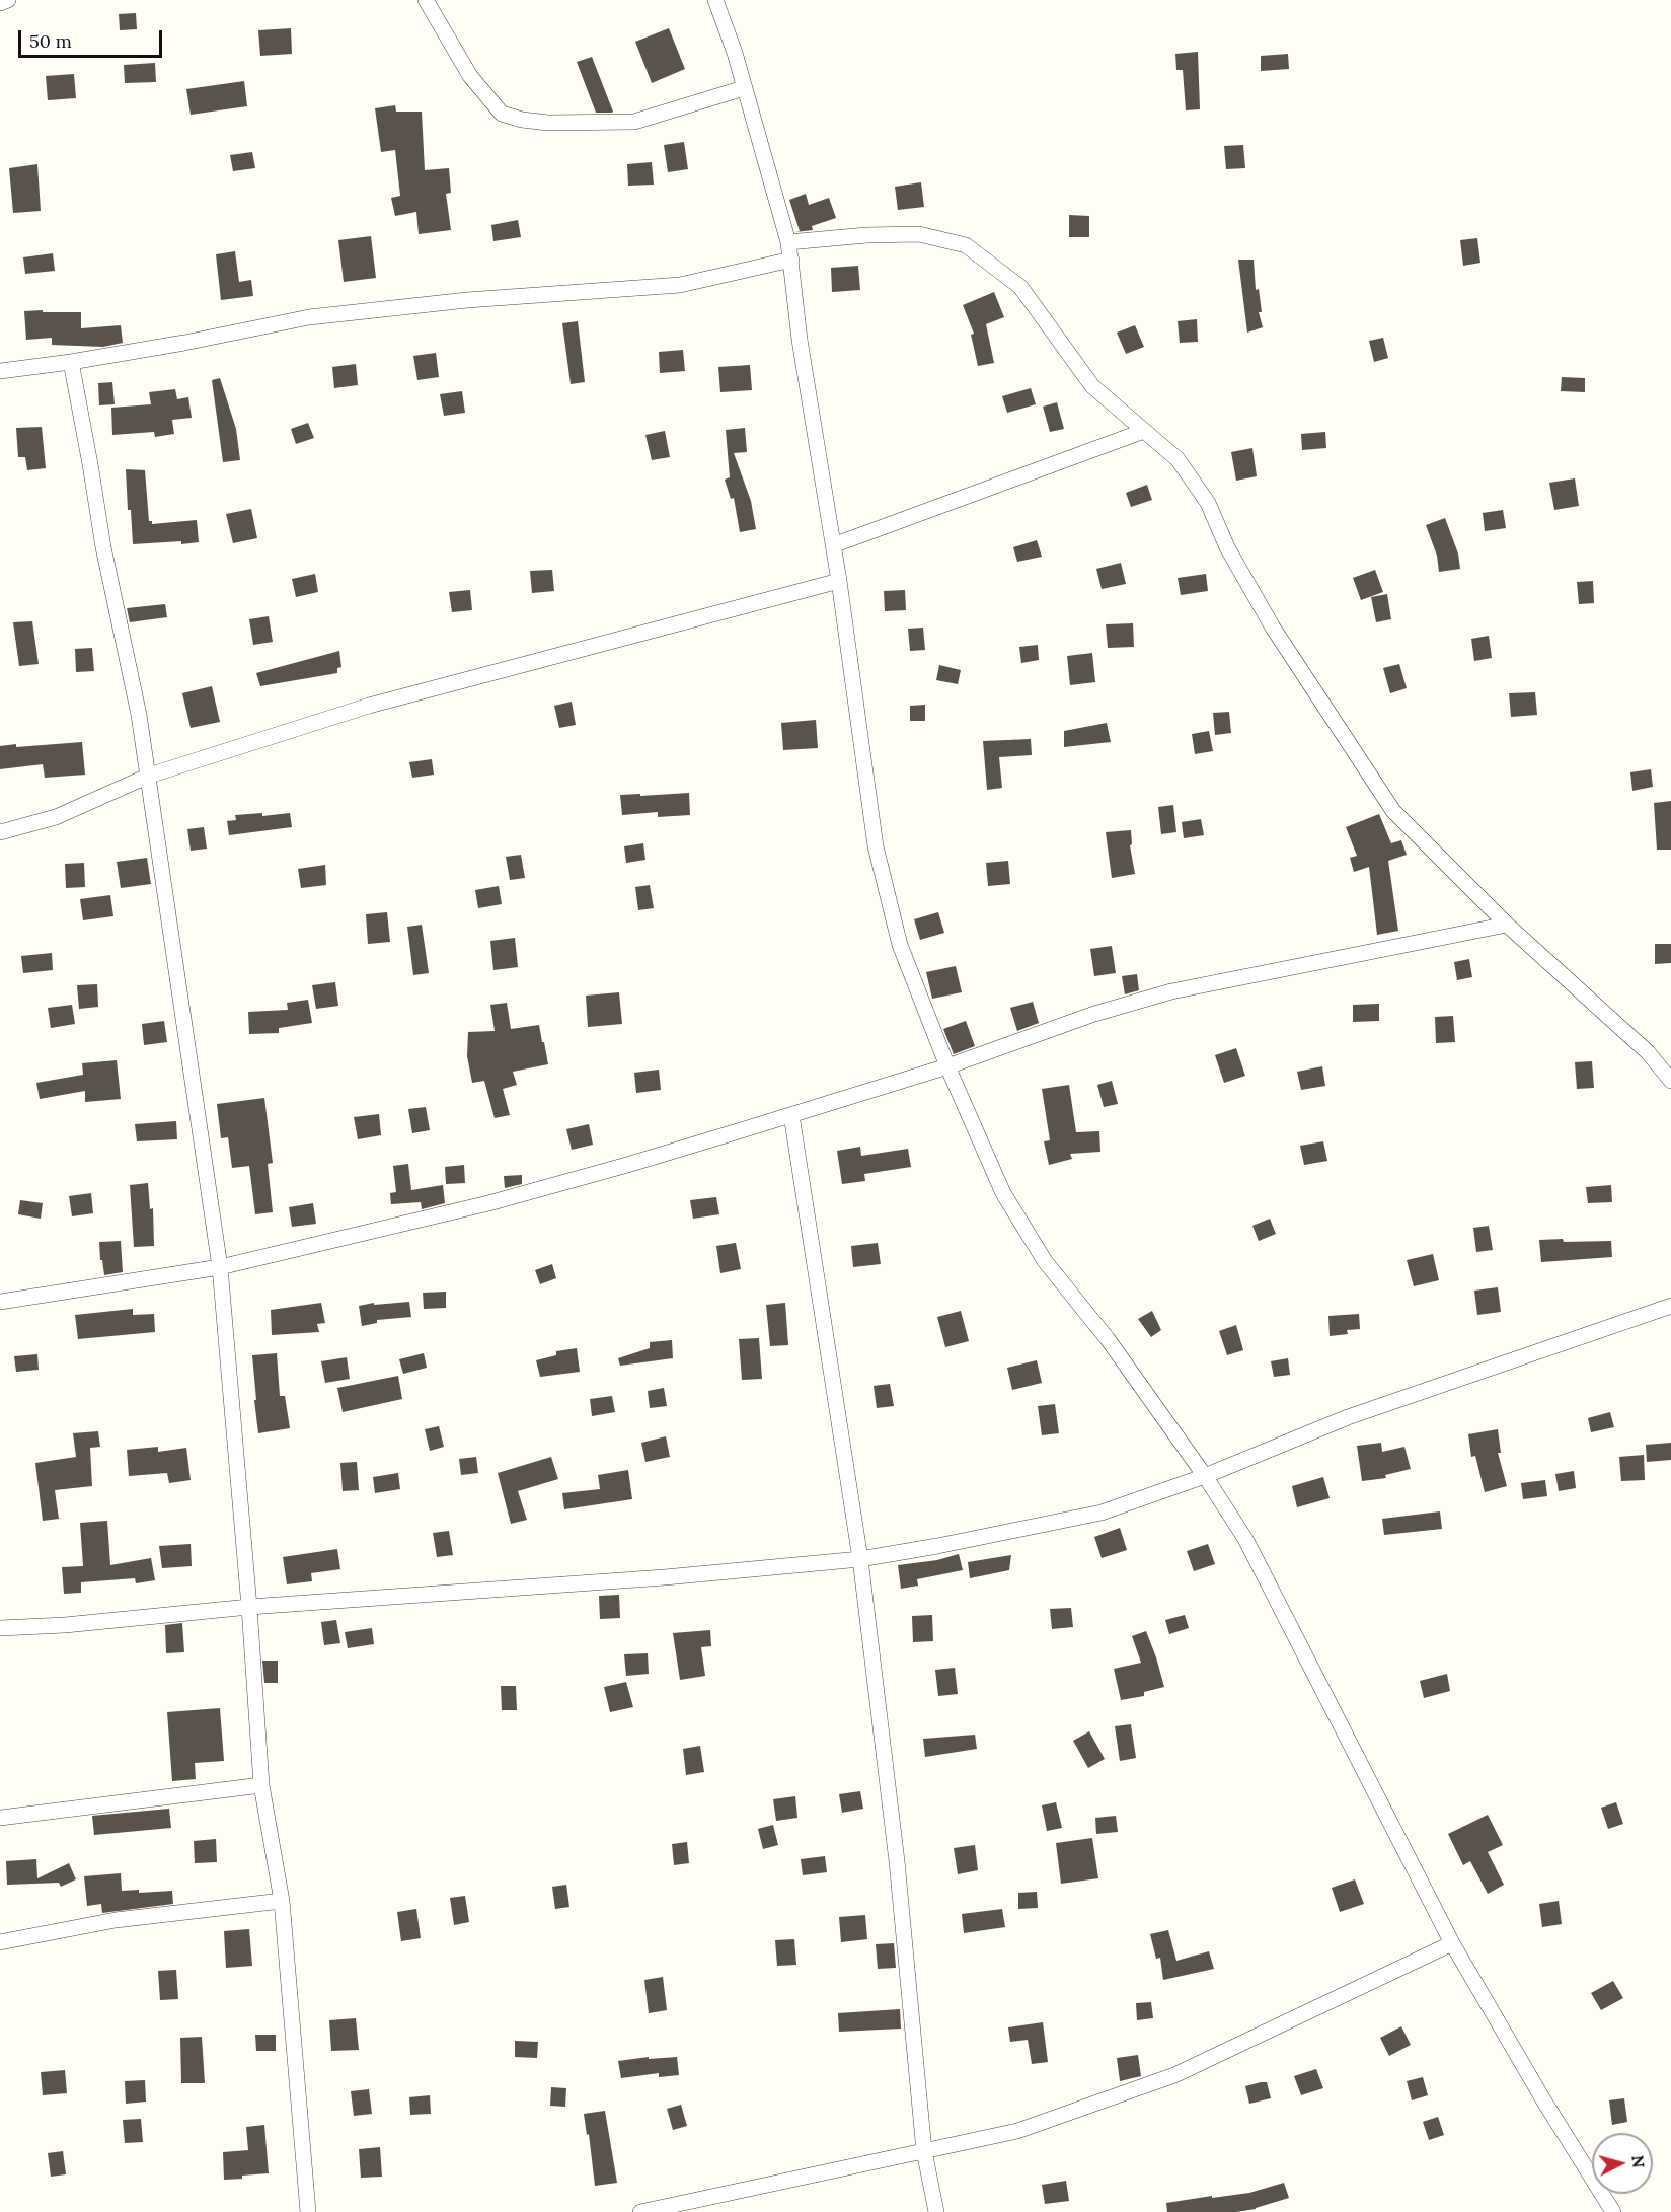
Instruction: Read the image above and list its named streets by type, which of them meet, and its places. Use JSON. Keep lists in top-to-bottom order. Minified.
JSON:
{"scale_bar":"50 m","north":"right"}
